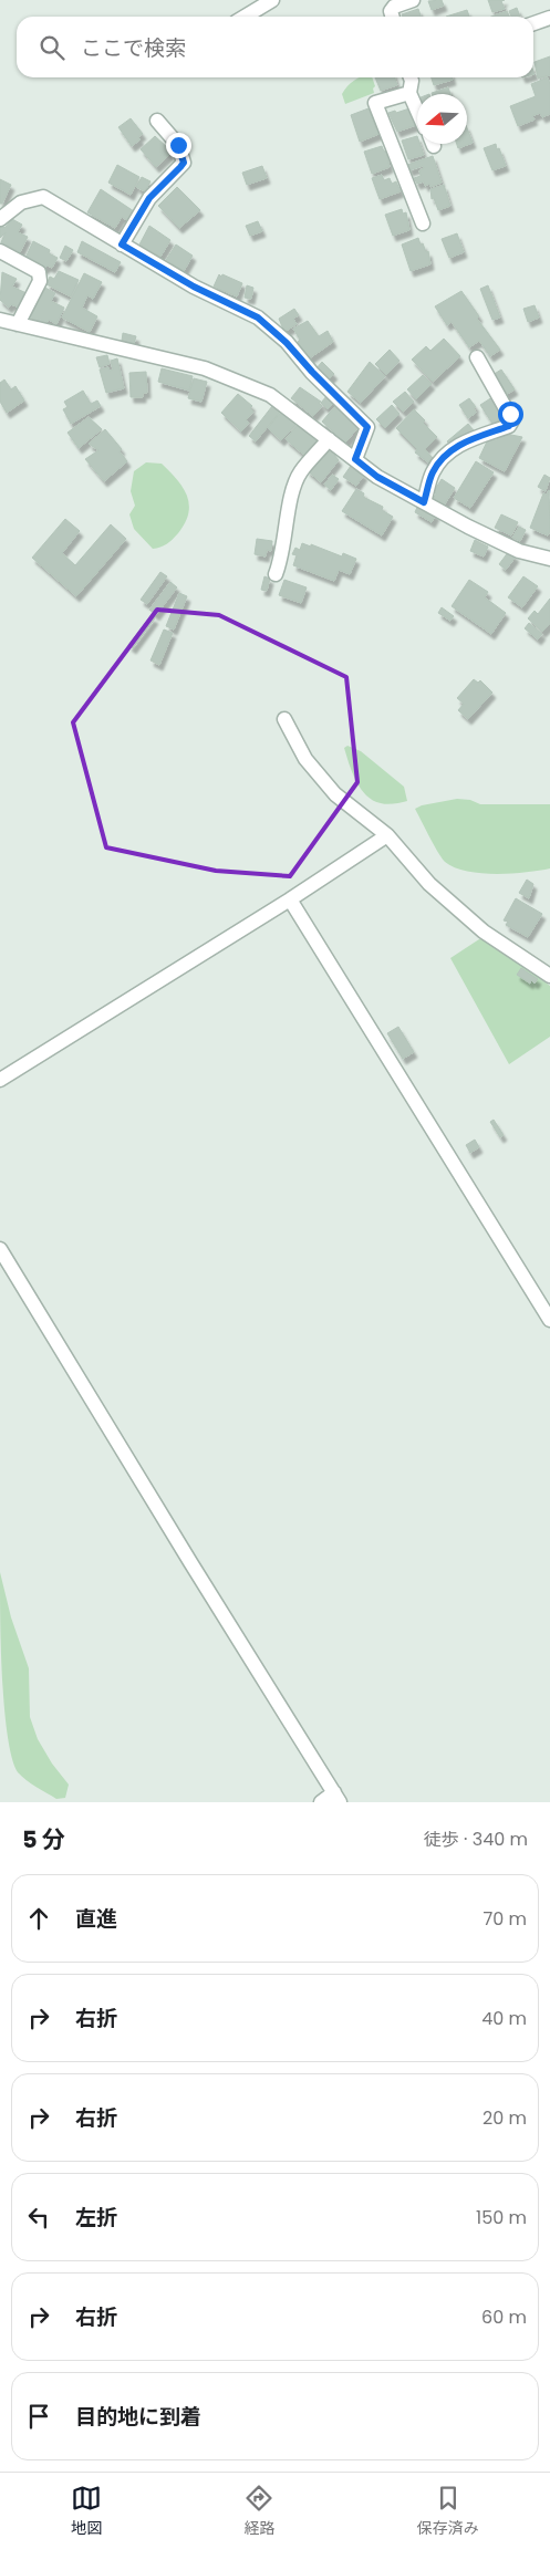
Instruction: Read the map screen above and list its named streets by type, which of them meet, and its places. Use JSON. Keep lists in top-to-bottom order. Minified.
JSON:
{"north":"left","page":{"search":"ここで検索","heading":["5 分","徒歩 · 340 m"],"list":[["直進","70 m"],["右折","40 m"],["右折","20 m"],["左折","150 m"],["右折","60 m"],"目的地に到着"],"nav":["地図","経路","保存済み"]}}
